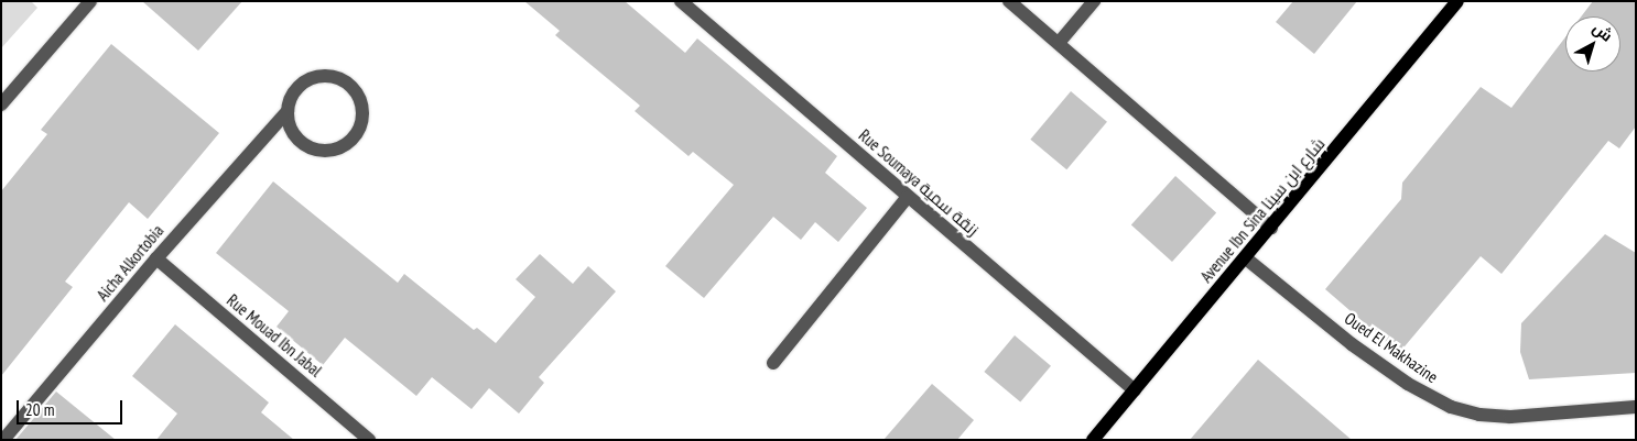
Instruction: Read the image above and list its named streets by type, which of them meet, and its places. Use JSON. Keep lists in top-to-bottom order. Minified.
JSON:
{"streets":{"main road":["Avenue Ibn Sina شارع ابن سينا"],"street":["Rue Soumaya زنقة سمية","Aicha Alkortobia","Rue Mouad Ibn Jabal","Oued El Makhazine"]},"crossings":[["Rue Soumaya زنقة سمية","Avenue Ibn Sina شارع ابن سينا"],["Avenue Ibn Sina شارع ابن سينا","Oued El Makhazine"],["Aicha Alkortobia","Rue Mouad Ibn Jabal"]],"scale_bar":"20 m","north":"top right"}
